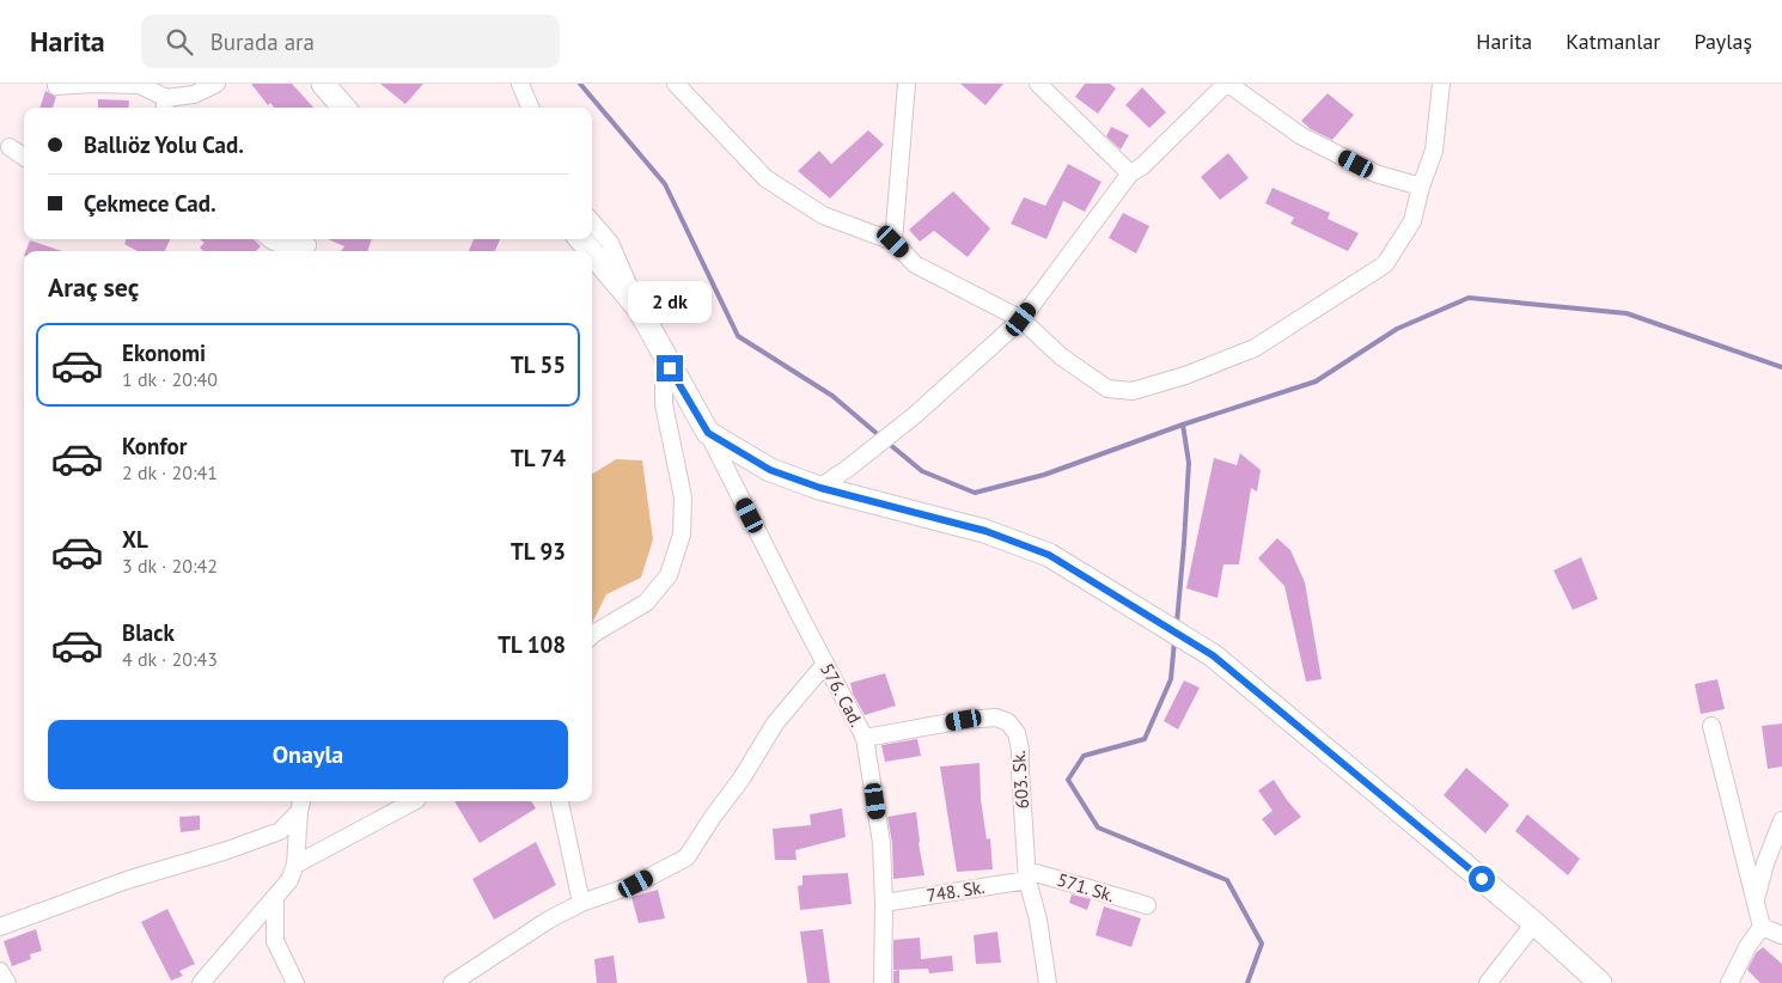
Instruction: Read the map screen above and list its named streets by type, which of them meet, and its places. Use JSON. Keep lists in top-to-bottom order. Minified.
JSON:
{"streets":{"street":["576. Cad.","603. Sk.","571. Sk.","748. Sk."]},"crossings":[["576. Cad.","603. Sk."],["576. Cad.","748. Sk."],["603. Sk.","571. Sk."],["603. Sk.","748. Sk."],["571. Sk.","748. Sk."]],"page":{"header":"Harita","search":"Burada ara","nav":["Harita","Katmanlar","Paylaş"],"banner":["Ballıöz Yolu Cad.","Çekmece Cad."],"heading":"Araç seç","bubble":"2 dk","list":[{"name":"Ekonomi","note":"1 dk · 20:40","value":"TL 55"},{"name":"Konfor","note":"2 dk · 20:41","value":"TL 74"},{"name":"XL","note":"3 dk · 20:42","value":"TL 93"},{"name":"Black","note":"4 dk · 20:43","value":"TL 108"}],"buttons":"Onayla"}}
